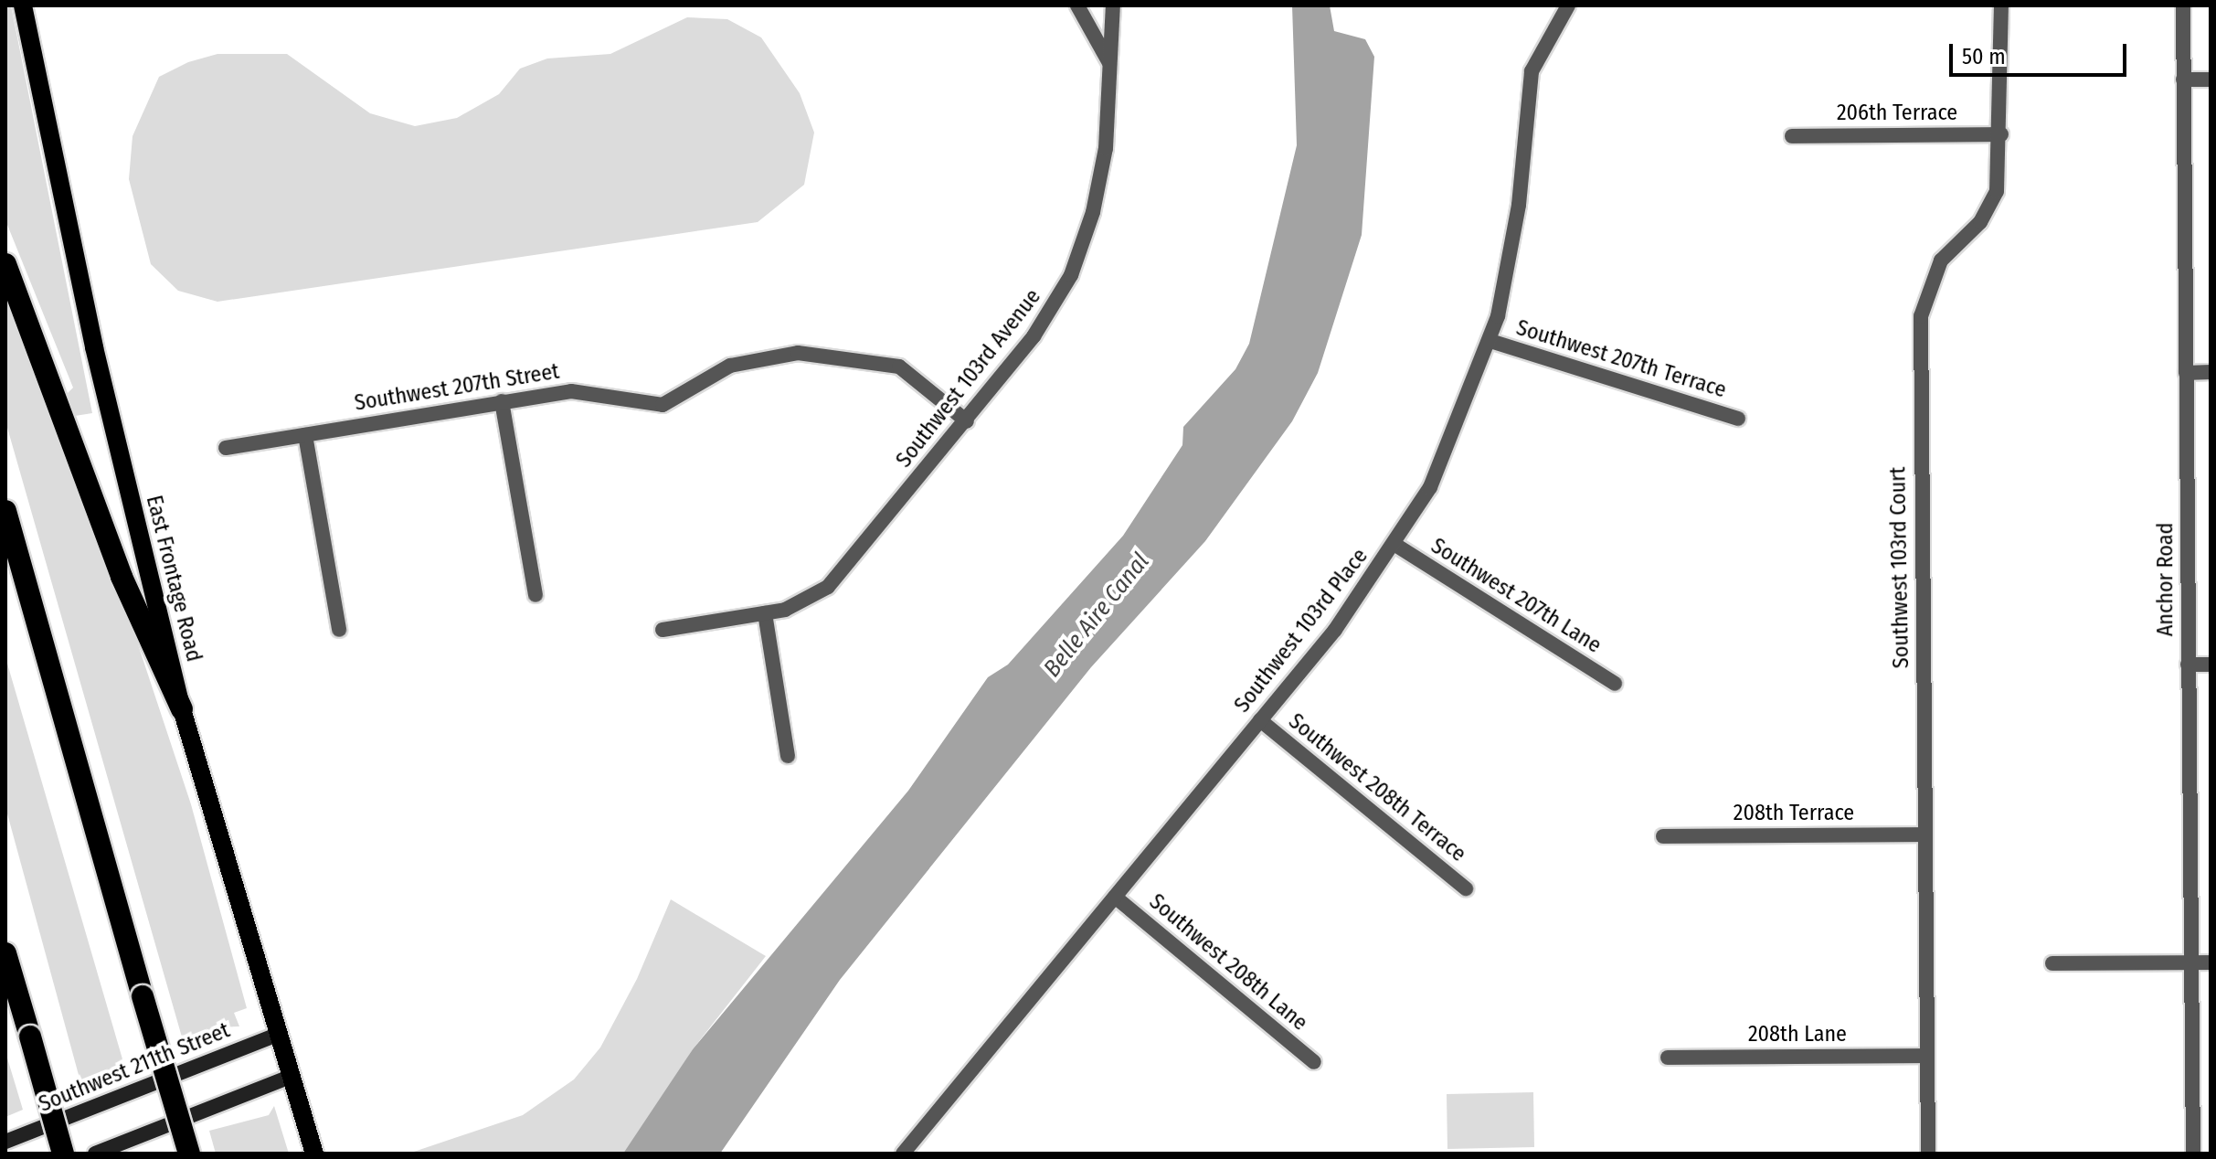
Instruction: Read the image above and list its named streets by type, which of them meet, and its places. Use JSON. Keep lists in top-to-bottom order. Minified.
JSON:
{"streets":{"main road":["East Frontage Road","Southwest 211th Street"],"street":["206th Terrace","Southwest 207th Terrace","Southwest 103rd Avenue","Southwest 207th Street","Southwest 103rd Court","Anchor Road","Southwest 207th Lane","Southwest 103rd Place","Southwest 208th Terrace","208th Terrace","Southwest 208th Lane","208th Lane"]},"crossings":[["206th Terrace","Southwest 103rd Court"],["Southwest 207th Terrace","Southwest 103rd Place"],["Southwest 103rd Avenue","Southwest 207th Street"],["Southwest 103rd Court","208th Terrace"],["Southwest 103rd Court","208th Lane"],["East Frontage Road","Southwest 211th Street"],["Southwest 207th Lane","Southwest 103rd Place"],["Southwest 103rd Place","Southwest 208th Terrace"],["Southwest 103rd Place","Southwest 208th Lane"]],"water":["Belle Aire Canal"],"scale_bar":"50 m"}
